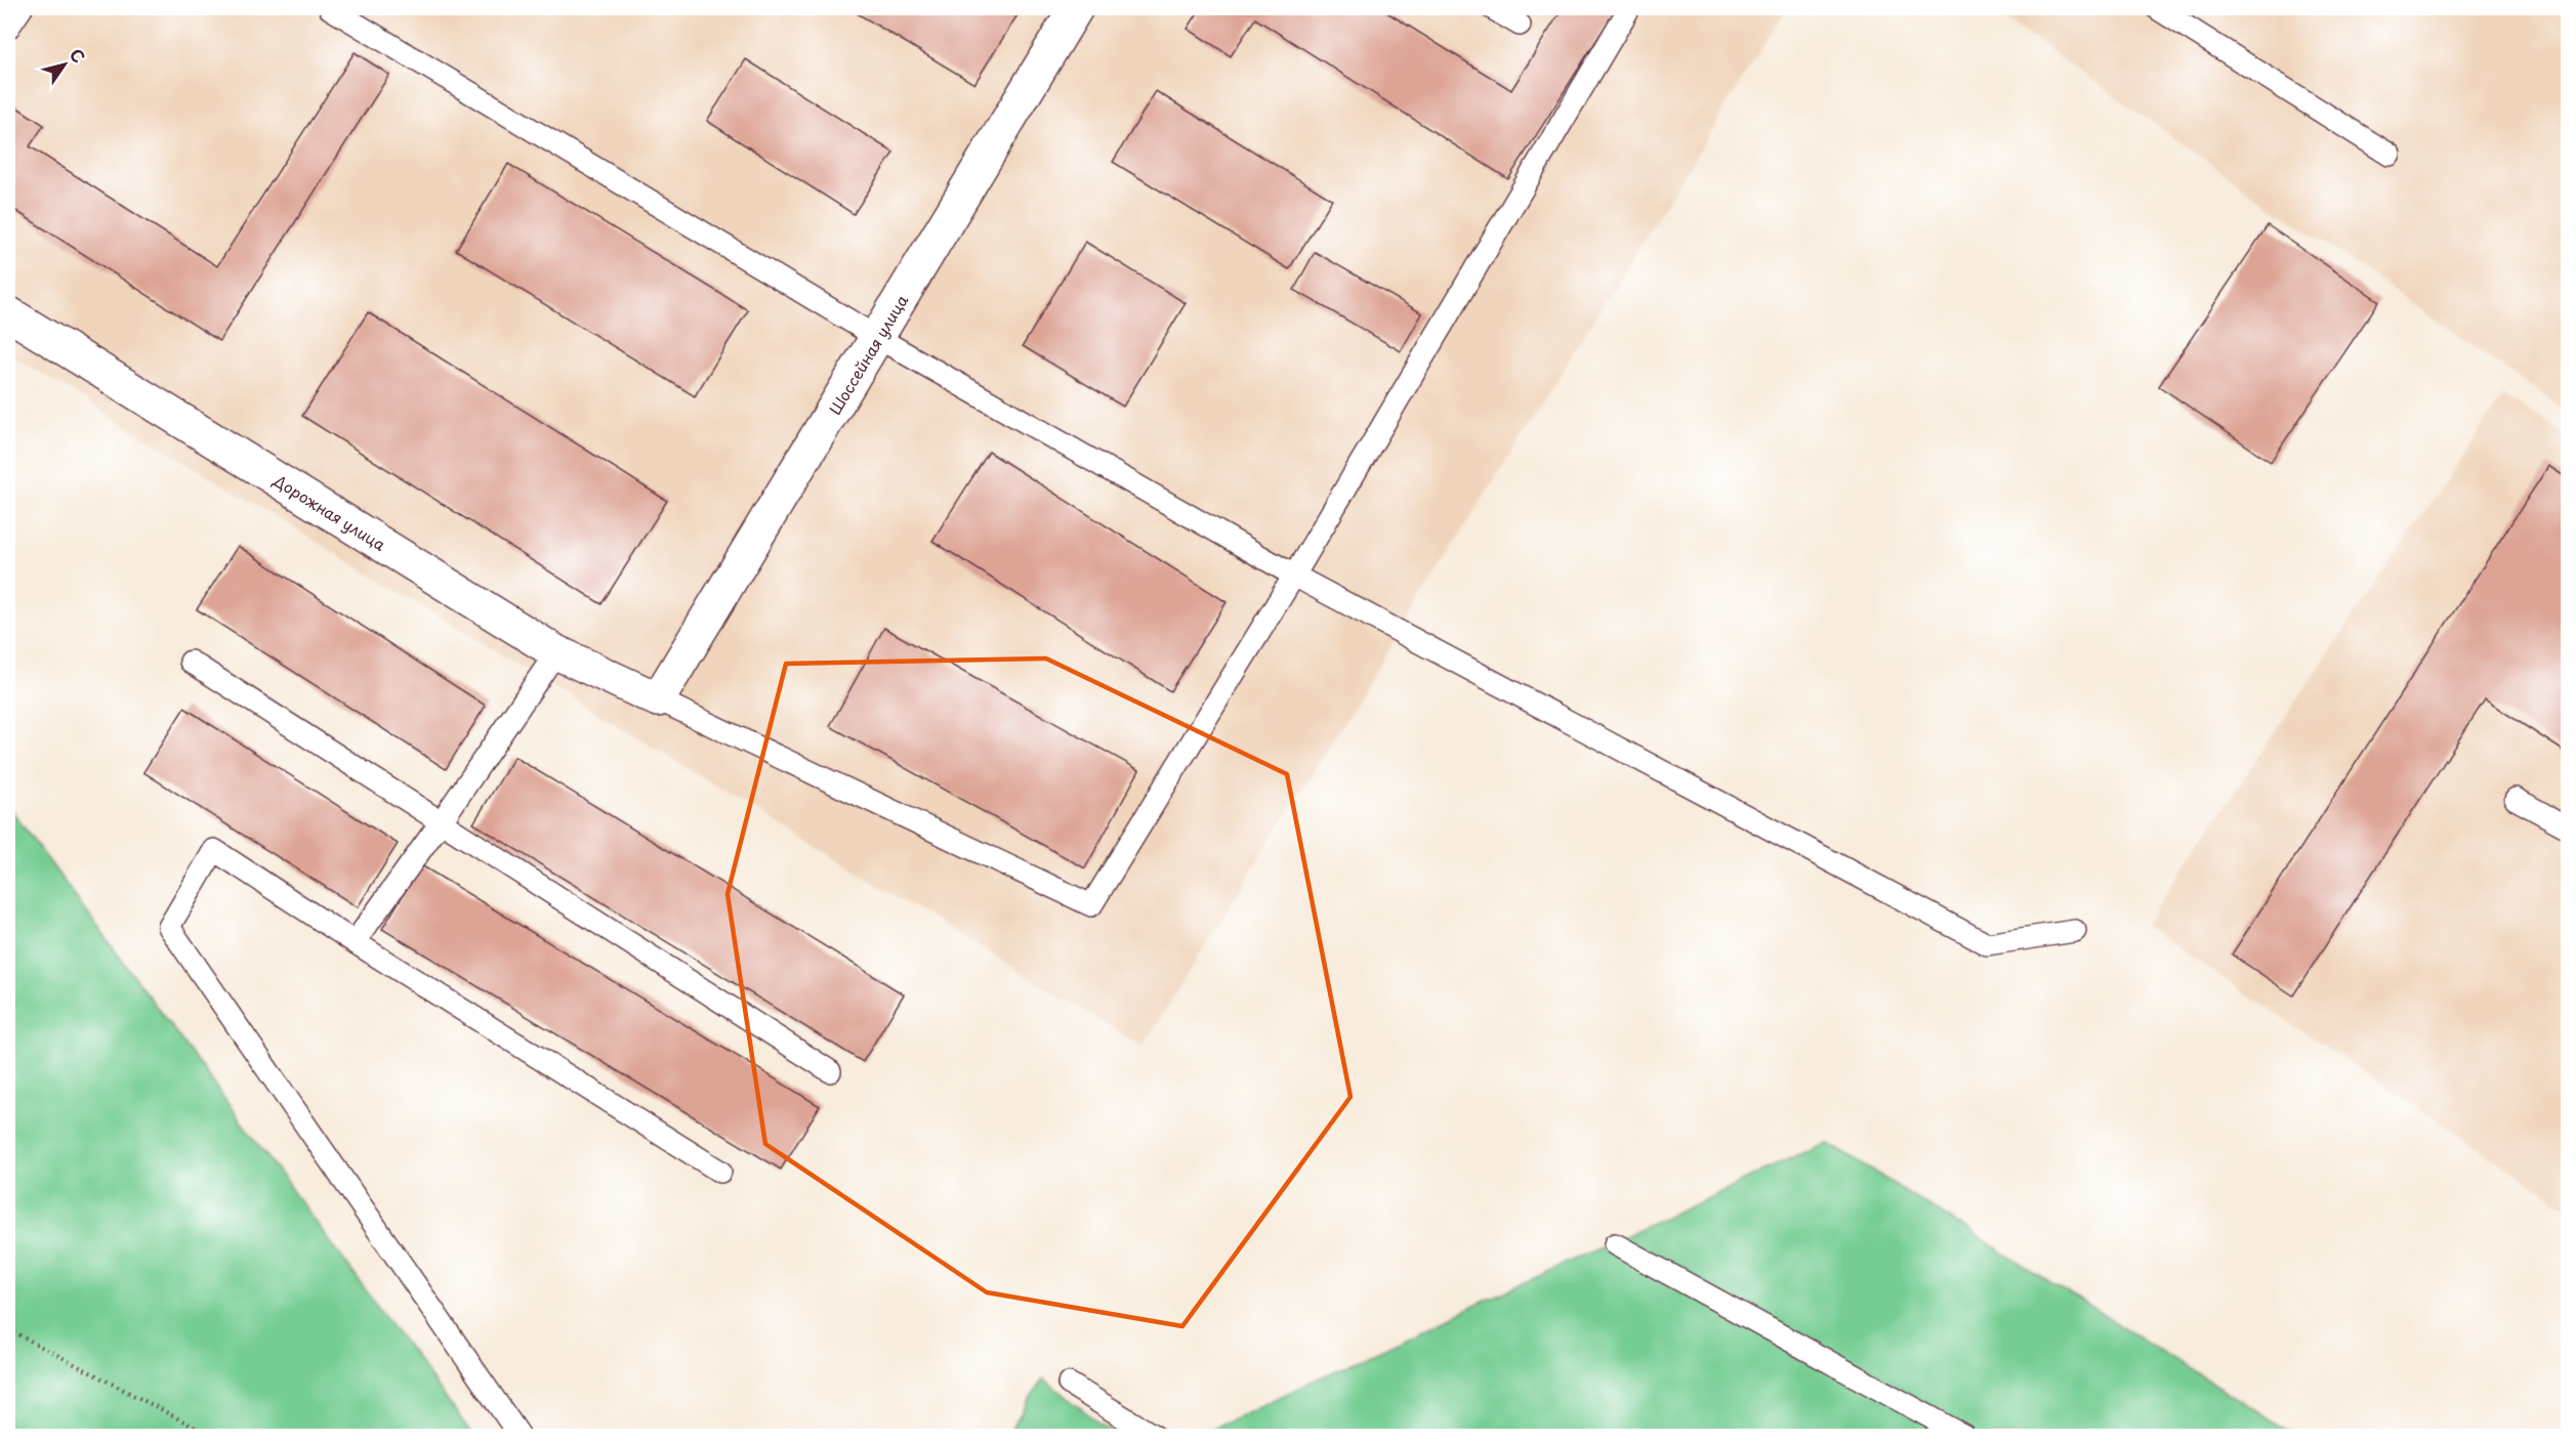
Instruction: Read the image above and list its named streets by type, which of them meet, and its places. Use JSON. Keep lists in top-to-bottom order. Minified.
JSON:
{"streets":{"street":["Шоссейная улица","Дорожная улица"]},"crossings":[["Шоссейная улица","Дорожная улица"]],"north":"top right"}
